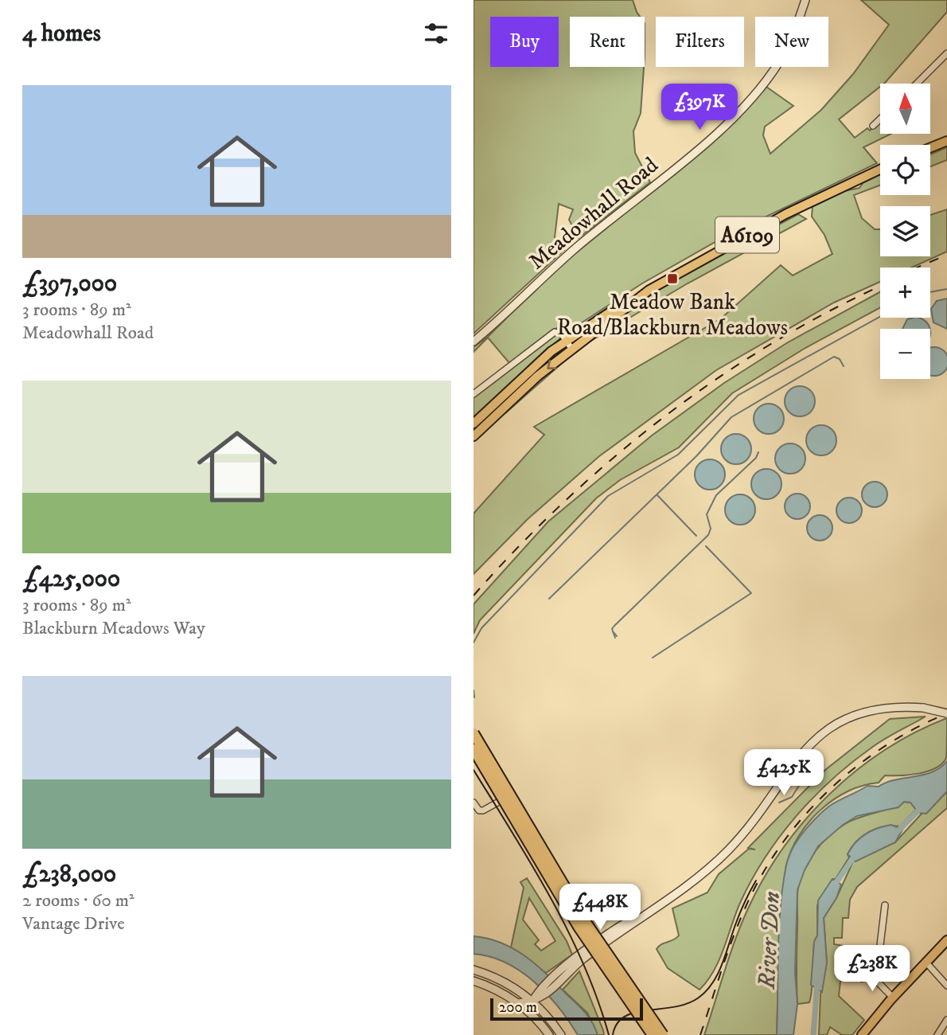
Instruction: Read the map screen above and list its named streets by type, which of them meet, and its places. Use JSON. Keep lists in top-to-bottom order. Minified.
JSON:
{"streets":{"main road":["A6109"],"street":["Meadowhall Road"]},"water":["River Don"],"places":{"transit":["Meadow Bank Road/Blackburn Meadows"]},"scale_bar":"200 m","north":"top","page":{"heading":"4 homes","chip":["Buy","Rent","Filters","New"],"list":[{"name":"£397,000","note":"3 rooms · 89 m² · Meadowhall Road"},{"name":"£425,000","note":"3 rooms · 89 m² · Blackburn Meadows Way"},{"name":"£238,000","note":"2 rooms · 60 m² · Vantage Drive"}],"map_buttons":["+","−"],"price":["£397K","£425K","£448K","£238K"],"scale":"200 m"}}
